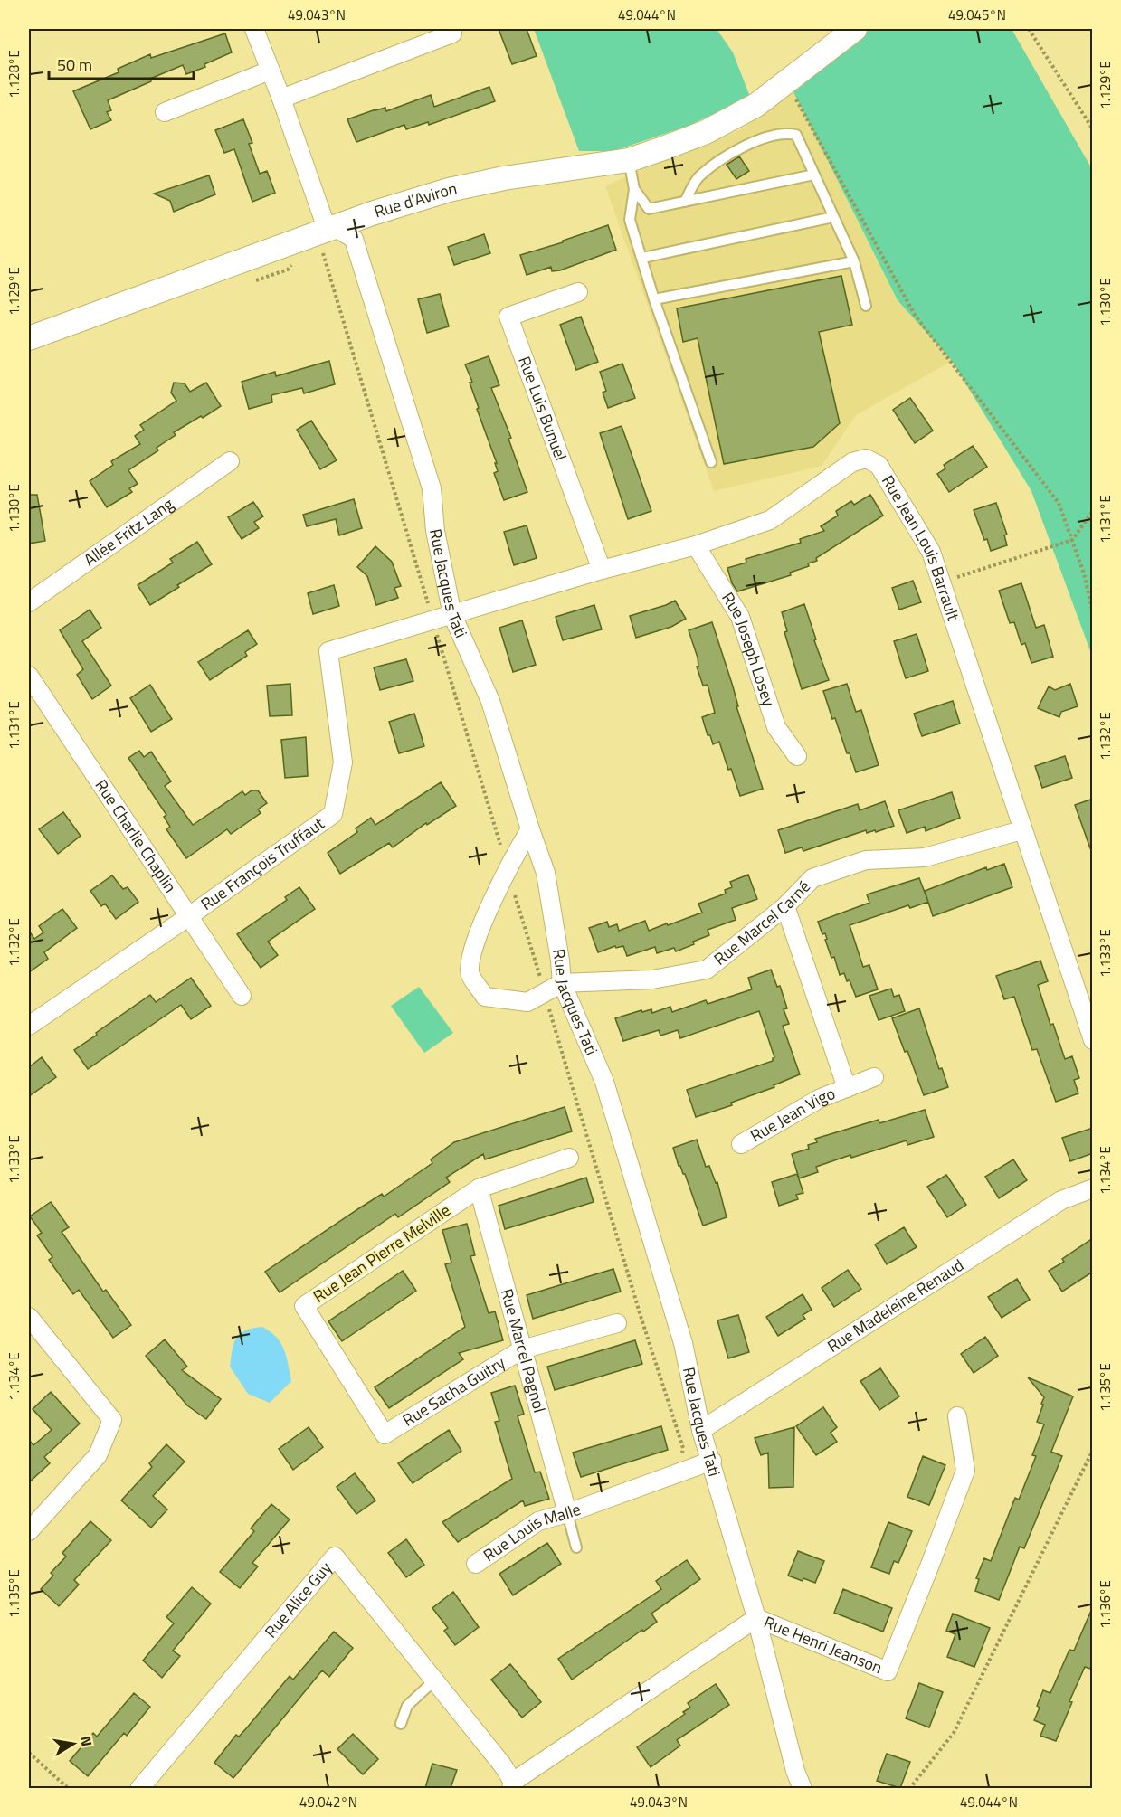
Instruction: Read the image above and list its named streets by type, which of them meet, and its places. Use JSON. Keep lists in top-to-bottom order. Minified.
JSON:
{"streets":{"street":["Rue d'Aviron","Rue Luis Bunuel","Allée Fritz Lang","Rue Jean Louis Barrault","Rue Jacques Tati","Rue Joseph Losey","Rue Charlie Chaplin","Rue François Truffaut","Rue Marcel Carné","Rue Jean Vigo","Rue Jean Pierre Melville","Rue Madeleine Renaud","Rue Marcel Pagnol","Rue Sacha Guitry","Rue Louis Malle","Rue Alice Guy","Rue Henri Jeanson"]},"crossings":[["Rue d'Aviron","Rue Jacques Tati"],["Rue Luis Bunuel","Rue Jean Louis Barrault"],["Rue Jean Louis Barrault","Rue Jacques Tati"],["Rue Jean Louis Barrault","Rue Joseph Losey"],["Rue Jean Louis Barrault","Rue François Truffaut"],["Rue Jean Louis Barrault","Rue Marcel Carné"],["Rue Jacques Tati","Rue François Truffaut"],["Rue Jacques Tati","Rue Marcel Carné"],["Rue Jacques Tati","Rue Madeleine Renaud"],["Rue Jacques Tati","Rue Louis Malle"],["Rue Jacques Tati","Rue Henri Jeanson"],["Rue Charlie Chaplin","Rue François Truffaut"],["Rue Marcel Carné","Rue Jean Vigo"],["Rue Jean Pierre Melville","Rue Marcel Pagnol"],["Rue Jean Pierre Melville","Rue Sacha Guitry"],["Rue Marcel Pagnol","Rue Sacha Guitry"],["Rue Marcel Pagnol","Rue Louis Malle"],["Rue Alice Guy","Rue Henri Jeanson"]],"scale_bar":"50 m","north":"right","coordinates":["49.043°N","49.044°N","49.045°N","1.128°E","1.129°E","1.130°E","1.131°E","1.132°E","1.133°E","1.134°E","1.135°E","1.136°E","49.042°N"]}
